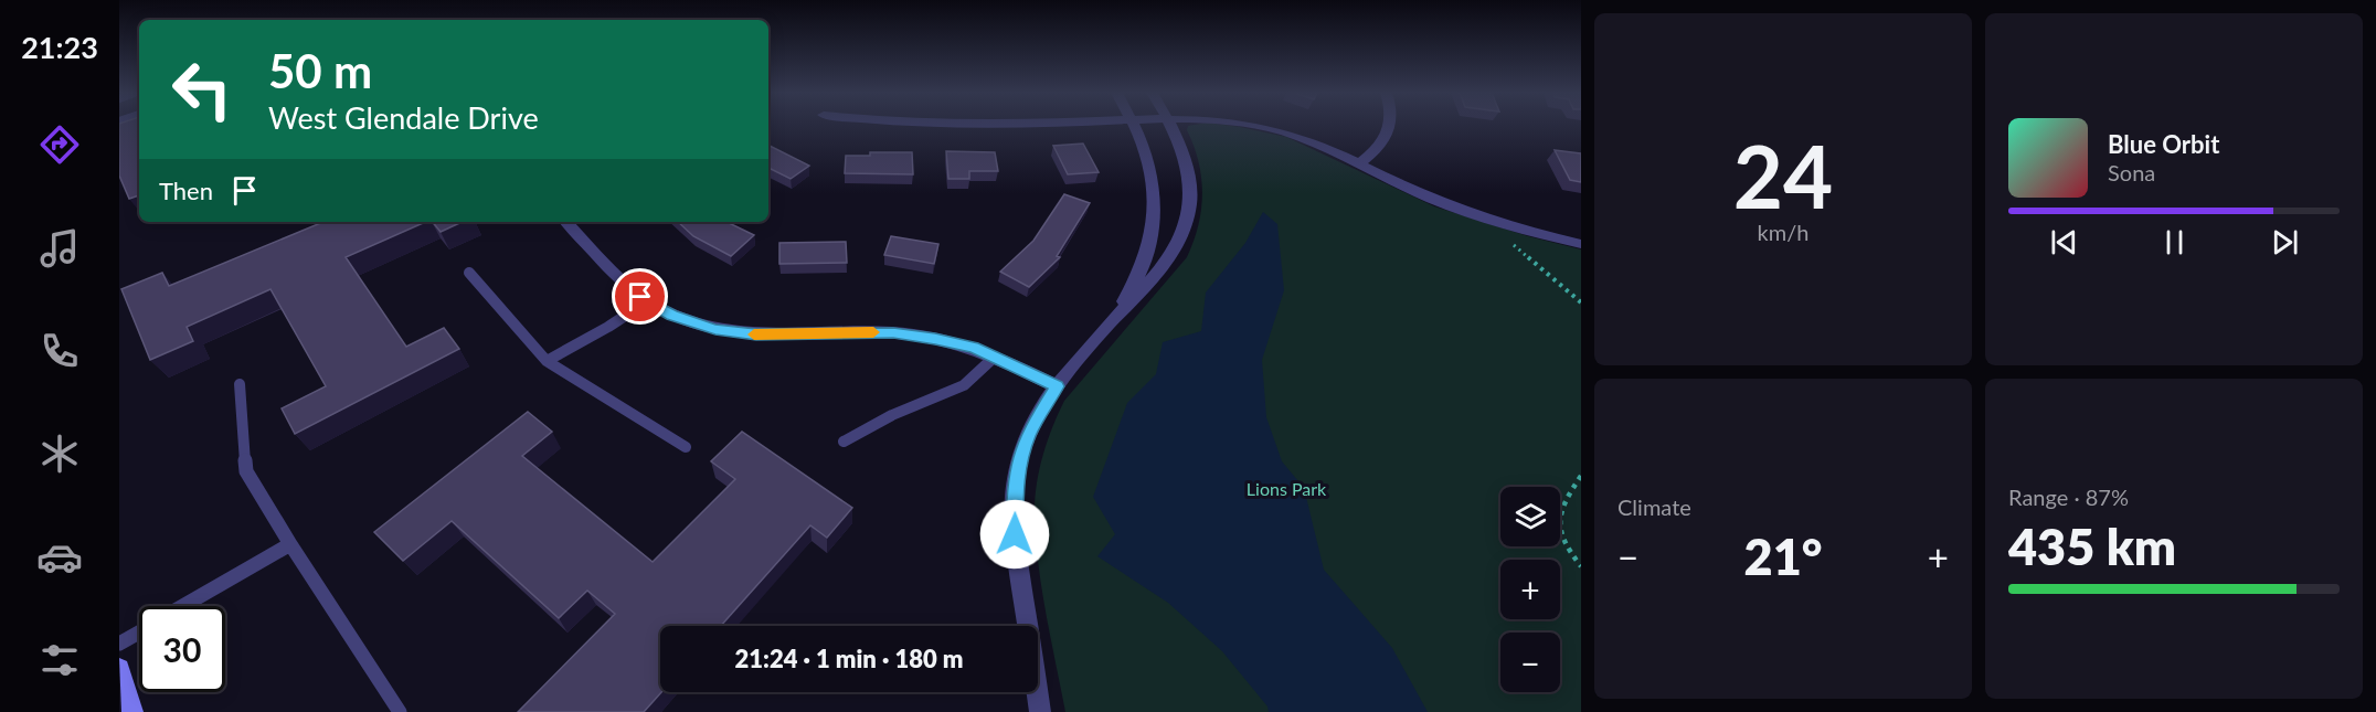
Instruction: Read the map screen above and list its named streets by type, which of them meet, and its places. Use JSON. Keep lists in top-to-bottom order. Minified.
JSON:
{"parks":["Lions Park"],"page":{"tabs":"21:23","tile":[["24","km/h"],"Climate",["Range · 87%","435 km"]],"turn":["50 m","West Glendale Drive"],"song":["Blue Orbit","Sona"],"then":"Then","map_buttons":["+","−"],"heat":["−","21°","+"],"limit":"30","trip":"21:24 · 1 min · 180 m"}}
